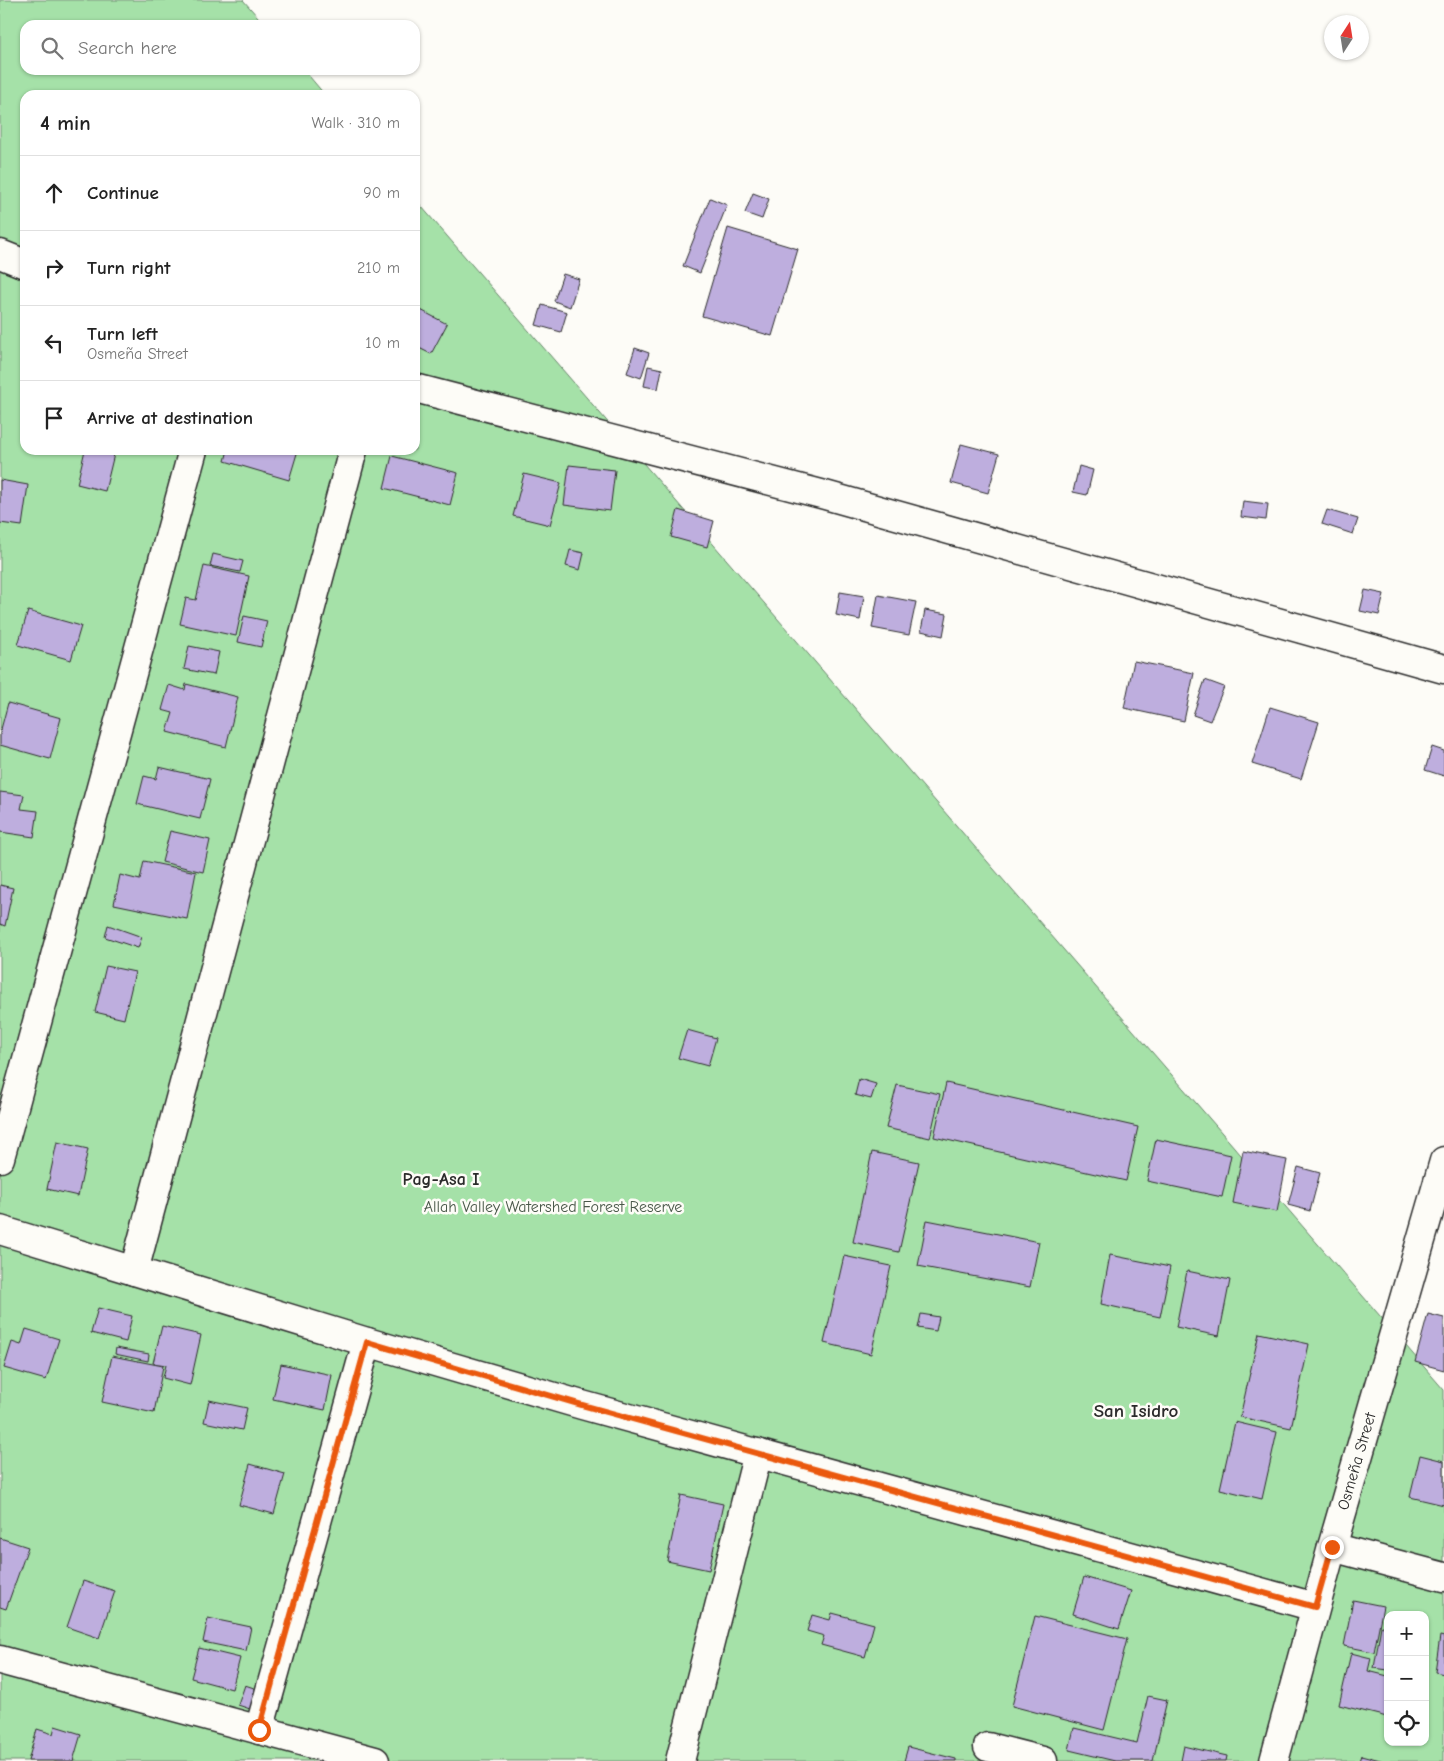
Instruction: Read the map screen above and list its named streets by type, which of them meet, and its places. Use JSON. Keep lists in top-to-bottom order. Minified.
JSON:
{"streets":{"street":["Osmeña Street"]},"districts":["Pag-Asa I","San Isidro"],"parks":["Allah Valley Watershed Forest Reserve"],"north":"top","page":{"search":"Search here","heading":["4 min","Walk · 310 m"],"list":[["Continue","90 m"],["Turn right","210 m"],["Turn left","Osmeña Street","10 m"],"Arrive at destination"],"map_buttons":["+","−"]}}
